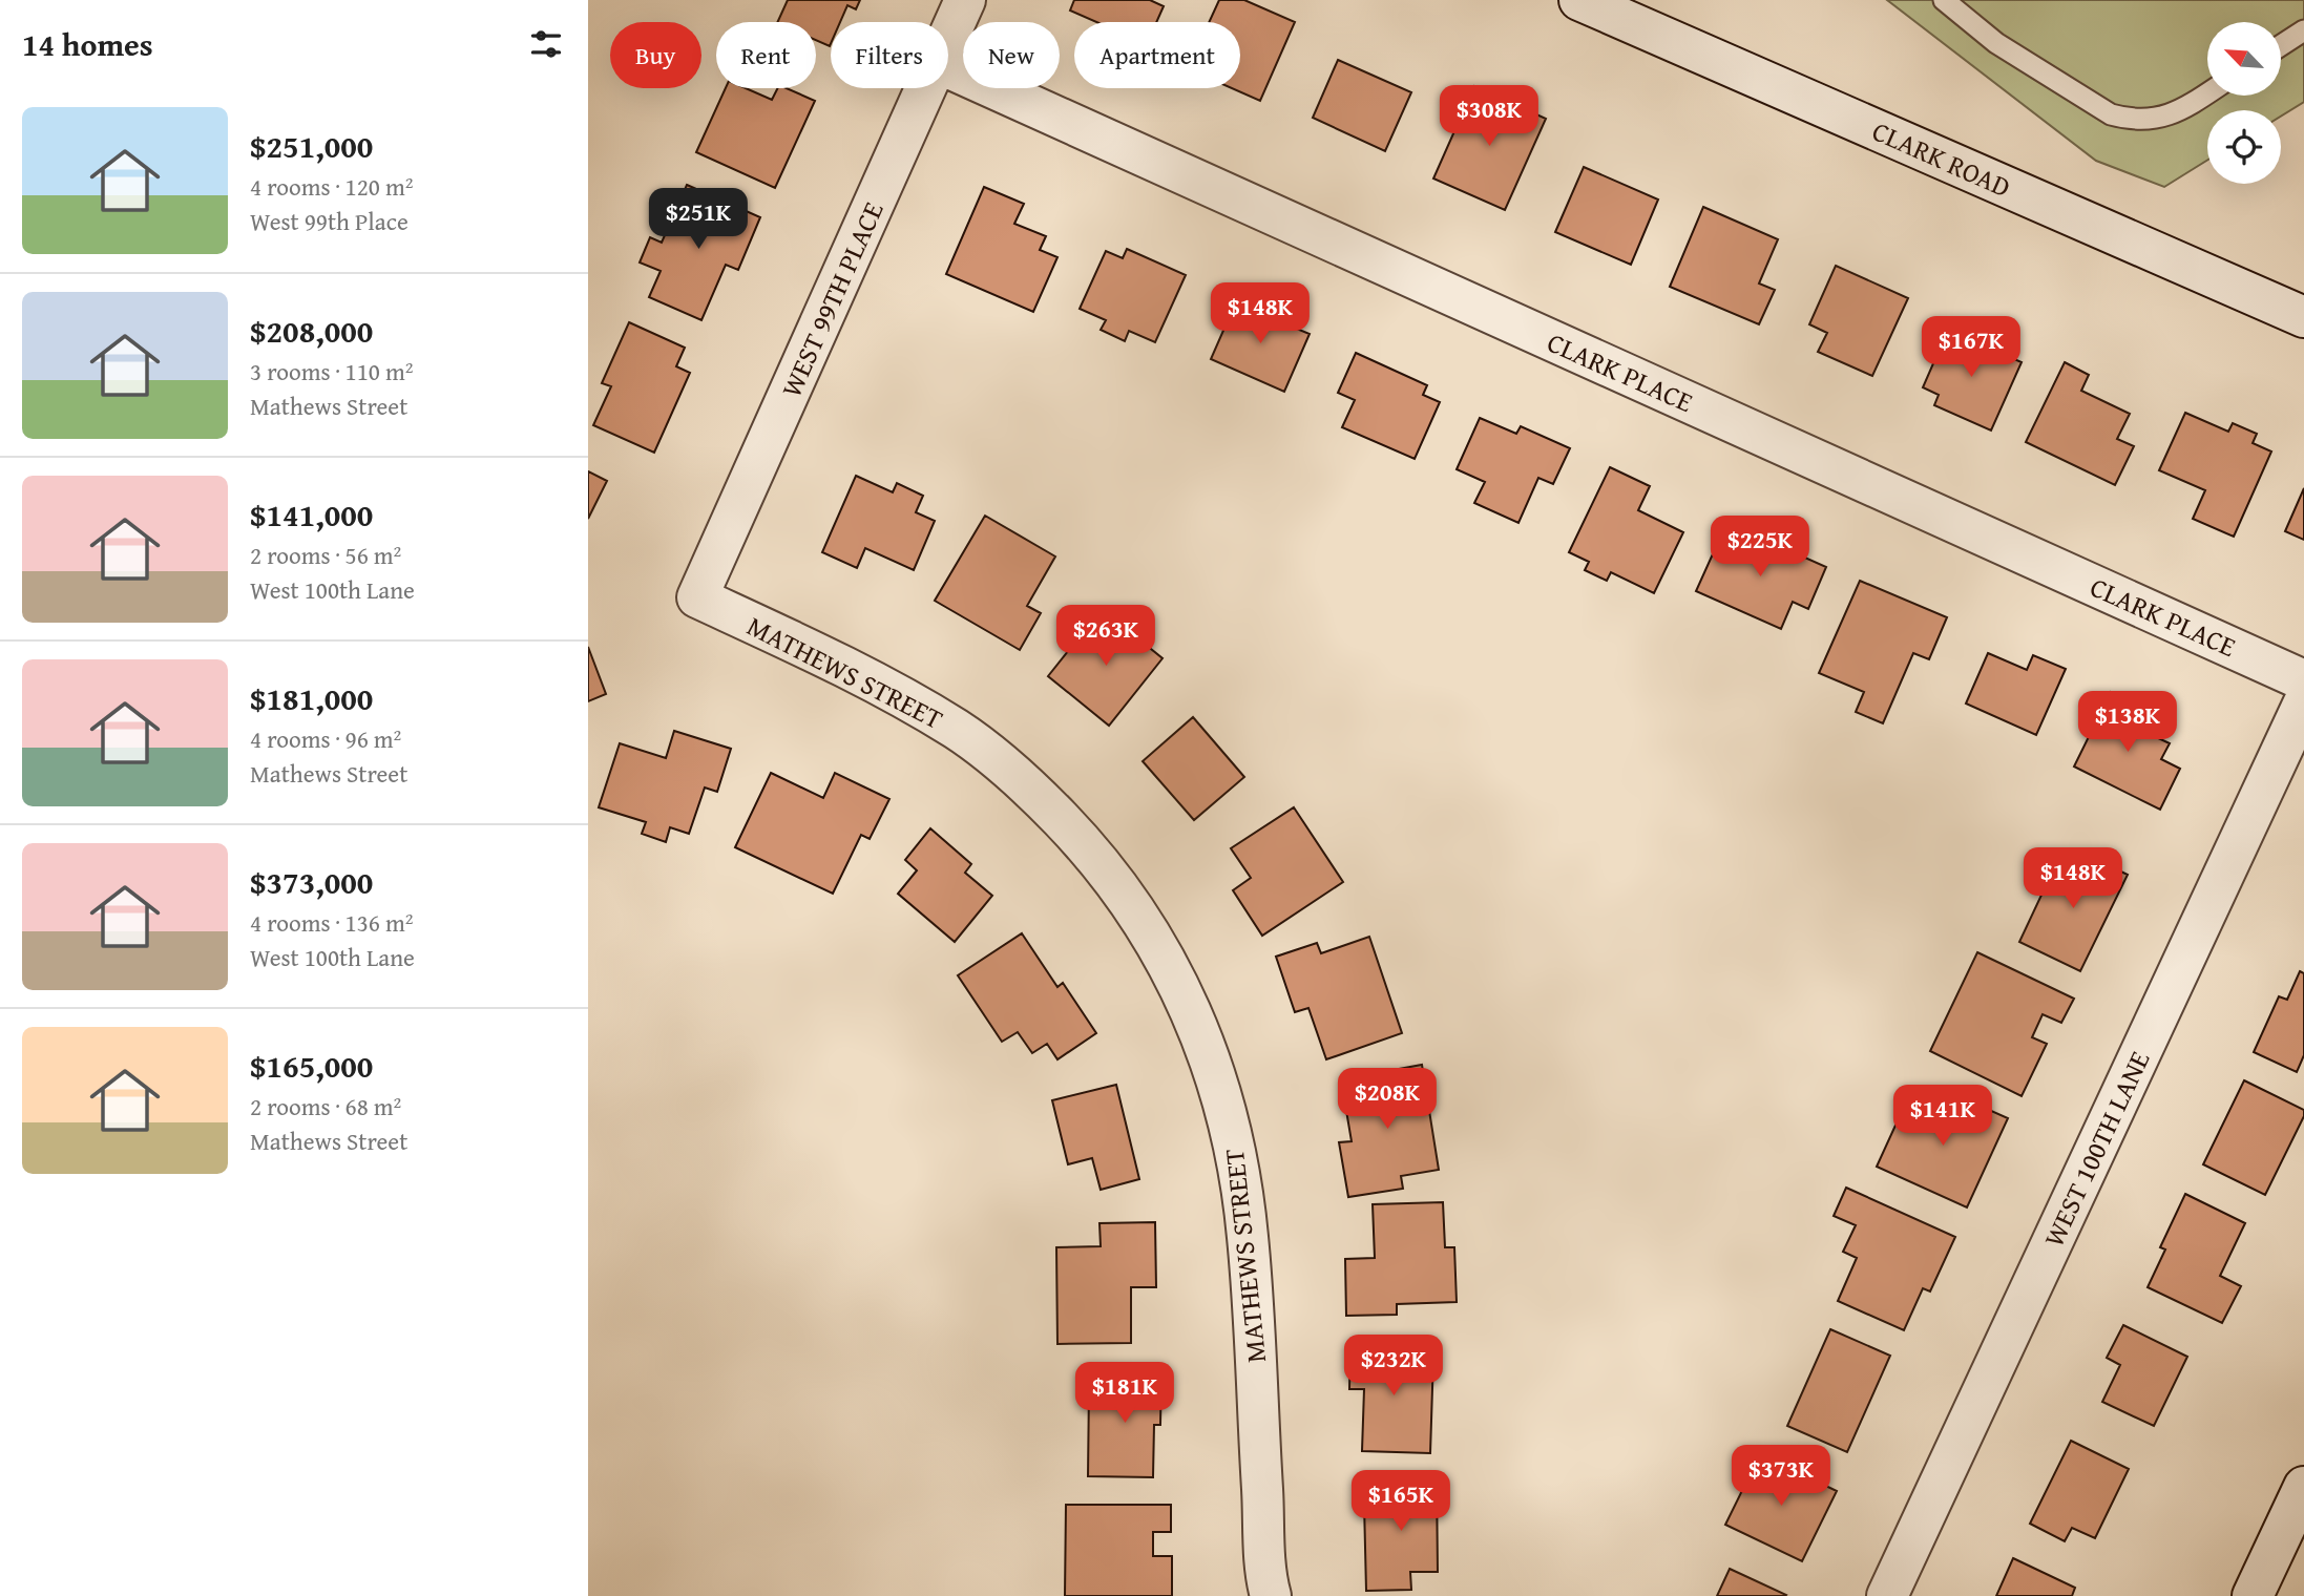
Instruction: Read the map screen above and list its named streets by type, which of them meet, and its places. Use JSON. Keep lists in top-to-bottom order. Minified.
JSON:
{"streets":{"street":["CLARK ROAD","WEST 99TH PLACE","CLARK PLACE","MATHEWS STREET","WEST 100TH LANE"]},"crossings":[["WEST 99TH PLACE","MATHEWS STREET"]],"north":"top left","page":{"heading":"14 homes","chip":["Buy","Rent","Filters","New","Apartment"],"price":["$308K","$251K","$148K","$167K","$225K","$263K","$138K","$148K","$208K","$141K","$232K","$181K","$373K","$165K"],"list":[{"name":"$251,000","note":"4 rooms · 120 m² · West 99th Place"},{"name":"$208,000","note":"3 rooms · 110 m² · Mathews Street"},{"name":"$141,000","note":"2 rooms · 56 m² · West 100th Lane"},{"name":"$181,000","note":"4 rooms · 96 m² · Mathews Street"},{"name":"$373,000","note":"4 rooms · 136 m² · West 100th Lane"},{"name":"$165,000","note":"2 rooms · 68 m² · Mathews Street"}]}}
